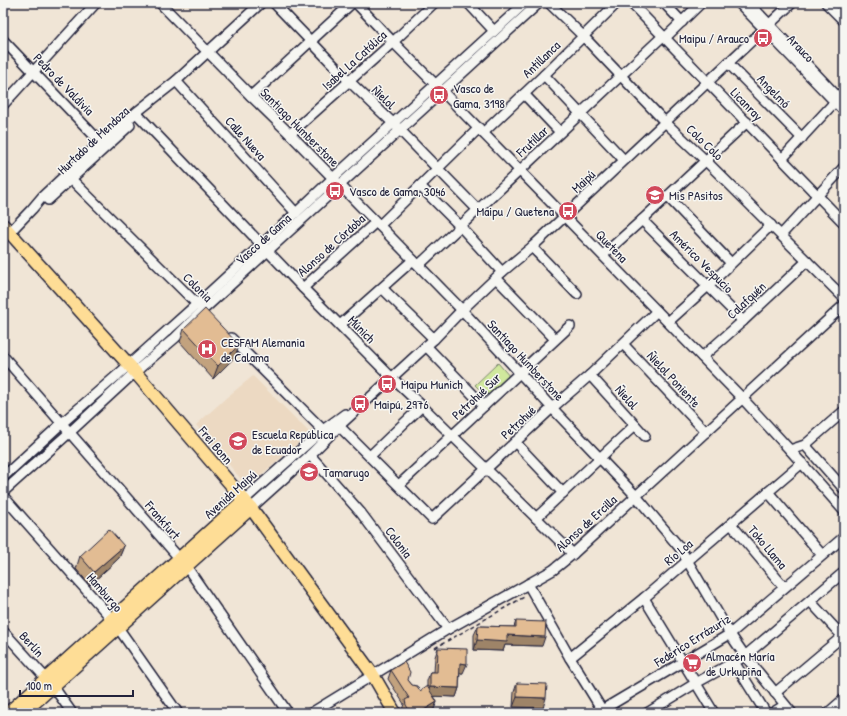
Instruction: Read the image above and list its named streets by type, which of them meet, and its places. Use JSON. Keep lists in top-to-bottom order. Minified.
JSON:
{"streets":{"main road":["Frei Bonn","Avenida Maipú"],"street":["Arauco","Antillanca","Isabel La Católica","Pedro de Valdivia","Angelmó","Ñielol","Licanray","Santiago Humberstone","Calle Nueva","Hurtado de Mendoza","Frutillar","Colo Colo","Maipú","Vasco de Gama","Alonso de Córdoba","Quetena","Américo Vespucio","Colonia","Calafquén","Múnich","Ñielol Poniente","Petrohué Sur","Petrohué","Frankfurt","Alonso de Ercilla","Toko Llama","Río Loa","Hamburgo","Federico Errázuriz","Berlín"]},"crossings":[["Arauco","Maipú"],["Antillanca","Ñielol"],["Antillanca","Santiago Humberstone"],["Antillanca","Colo Colo"],["Antillanca","Alonso de Córdoba"],["Antillanca","Quetena"],["Isabel La Católica","Ñielol"],["Isabel La Católica","Santiago Humberstone"],["Isabel La Católica","Quetena"],["Pedro de Valdivia","Hurtado de Mendoza"],["Angelmó","Maipú"],["Ñielol","Frutillar"],["Ñielol","Vasco de Gama"],["Ñielol","Petrohué"],["Licanray","Frutillar"],["Licanray","Maipú"],["Santiago Humberstone","Hurtado de Mendoza"],["Santiago Humberstone","Frutillar"],["Santiago Humberstone","Maipú"],["Santiago Humberstone","Vasco de Gama"],["Santiago Humberstone","Alonso de Córdoba"],["Santiago Humberstone","Petrohué Sur"],["Santiago Humberstone","Petrohué"],["Santiago Humberstone","Alonso de Ercilla"],["Santiago Humberstone","Río Loa"],["Santiago Humberstone","Federico Errázuriz"],["Calle Nueva","Hurtado de Mendoza"],["Calle Nueva","Vasco de Gama"],["Hurtado de Mendoza","Colonia"],["Hurtado de Mendoza","Múnich"],["Hurtado de Mendoza","Frei Bonn"],["Frutillar","Colo Colo"],["Frutillar","Quetena"],["Frutillar","Múnich"],["Colo Colo","Maipú"],["Colo Colo","Calafquén"],["Maipú","Quetena"],["Maipú","Múnich"],["Maipú","Avenida Maipú"],["Vasco de Gama","Quetena"],["Vasco de Gama","Colonia"],["Vasco de Gama","Múnich"],["Vasco de Gama","Frei Bonn"],["Vasco de Gama","Frankfurt"],["Alonso de Córdoba","Múnich"],["Quetena","Calafquén"],["Quetena","Petrohué"],["Quetena","Alonso de Ercilla"],["Quetena","Río Loa"],["Américo Vespucio","Calafquén"],["Colonia","Avenida Maipú"],["Colonia","Alonso de Ercilla"],["Múnich","Petrohué Sur"],["Múnich","Petrohué"],["Múnich","Avenida Maipú"],["Múnich","Alonso de Ercilla"],["Ñielol Poniente","Petrohué"],["Ñielol Poniente","Alonso de Ercilla"],["Petrohué Sur","Petrohué"],["Frei Bonn","Avenida Maipú"],["Frei Bonn","Alonso de Ercilla"],["Avenida Maipú","Frankfurt"],["Avenida Maipú","Hamburgo"],["Avenida Maipú","Berlín"],["Toko Llama","Río Loa"],["Toko Llama","Federico Errázuriz"]],"places":{"bus stop":["Maipu / Arauco","Vasco de Gama, 3198","Vasco de Gama, 3046","Maipu / Quetena","Maipu Munich","Maipú, 2976"],"school or university":["Mis PAsitos","Escuela República de Ecuador","Tamarugo"],"hospital":["CESFAM Alemania de Calama"],"supermarket":["Almacén María de Urkupiña"]},"scale_bar":"100 m"}
